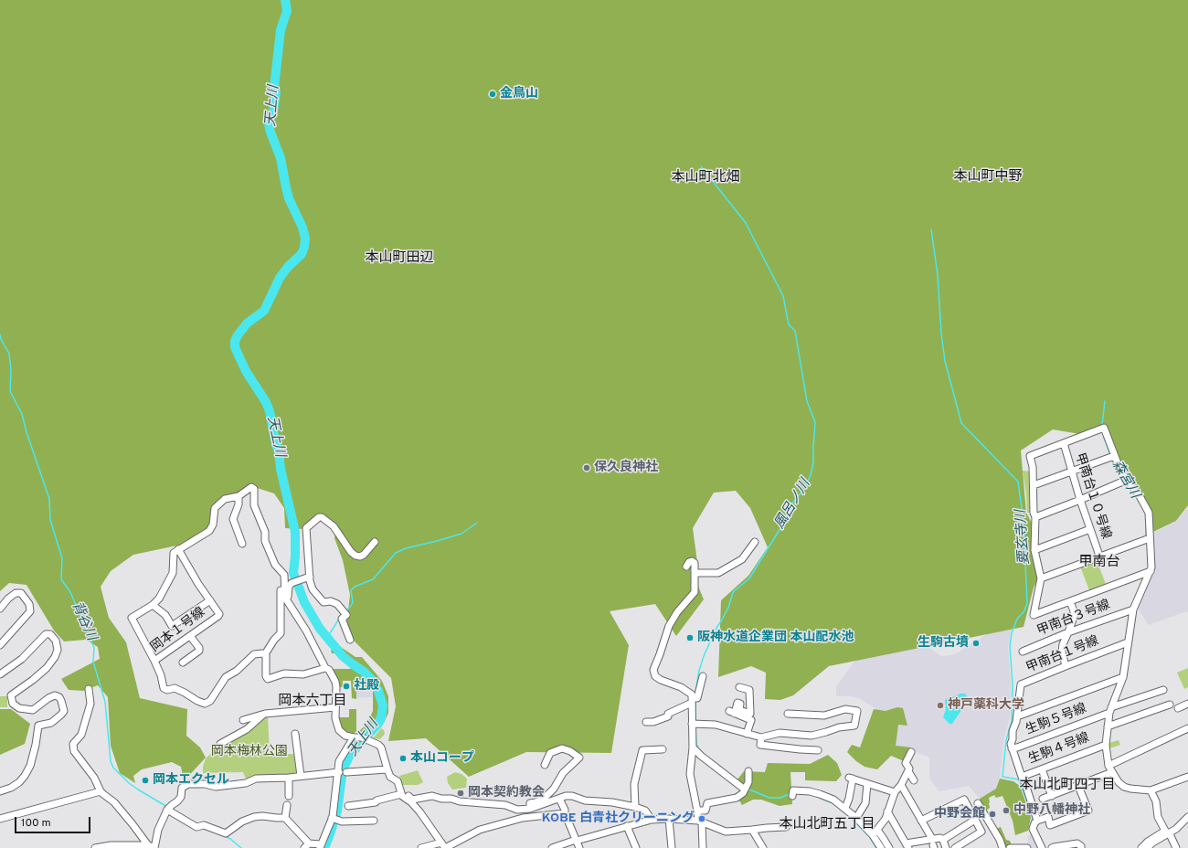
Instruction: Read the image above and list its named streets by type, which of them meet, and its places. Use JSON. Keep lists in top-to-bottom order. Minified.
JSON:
{"streets":{"street":["甲南台１０号線","甲南台３号線","岡本１号線","甲南台１号線","生駒５号線","生駒４号線"]},"districts":["本山町中野","本山町北畑","本山町田辺","甲南台","岡本六丁目","本山北町四丁目","本山北町五丁目"],"water":["天上川","森宮川","風呂ノ川","要玄寺川","背谷川"],"parks":["岡本梅林公園"],"places":["金鳥山","保久良神社","阪神水道企業団 本山配水池","生駒古墳","社殿","神戸薬科大学","本山コープ","岡本エクセル","岡本契約教会","中野八幡神社","中野会館","KOBE 白青社クリーニング"],"scale_bar":"100 m"}
